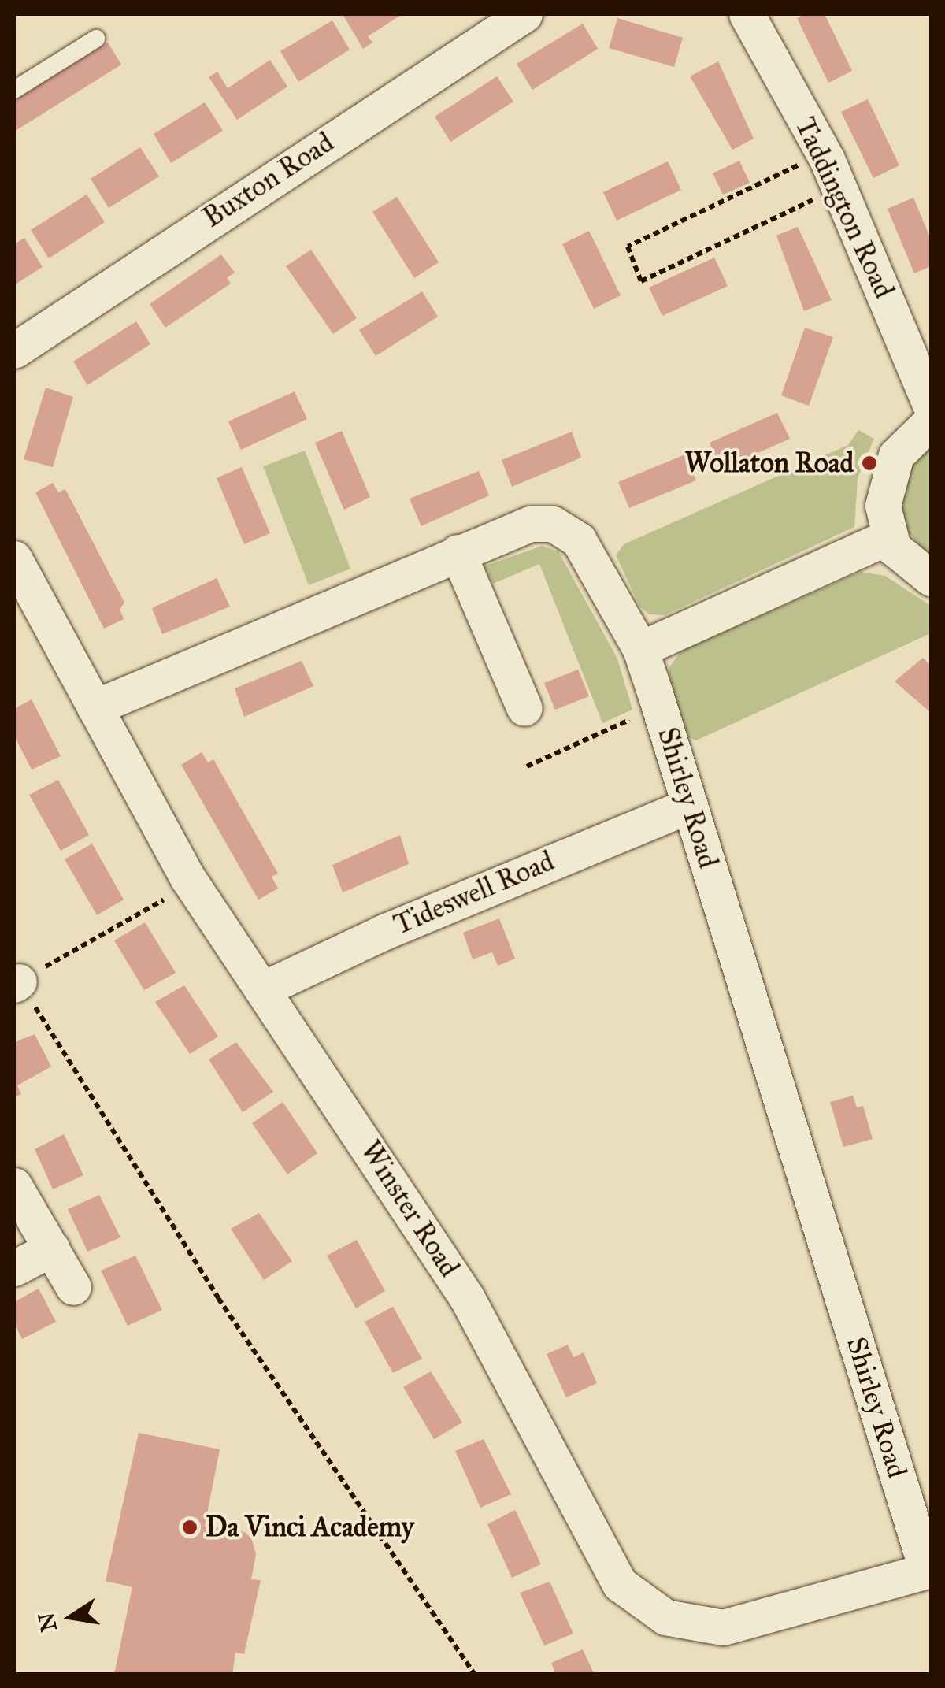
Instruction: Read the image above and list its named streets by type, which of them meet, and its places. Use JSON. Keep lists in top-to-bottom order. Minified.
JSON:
{"streets":{"street":["Buxton Road","Taddington Road","Shirley Road","Tideswell Road","Winster Road"]},"crossings":[["Shirley Road","Tideswell Road"],["Shirley Road","Winster Road"],["Tideswell Road","Winster Road"]],"places":["Wollaton Road","Da Vinci Academy"],"north":"left"}
